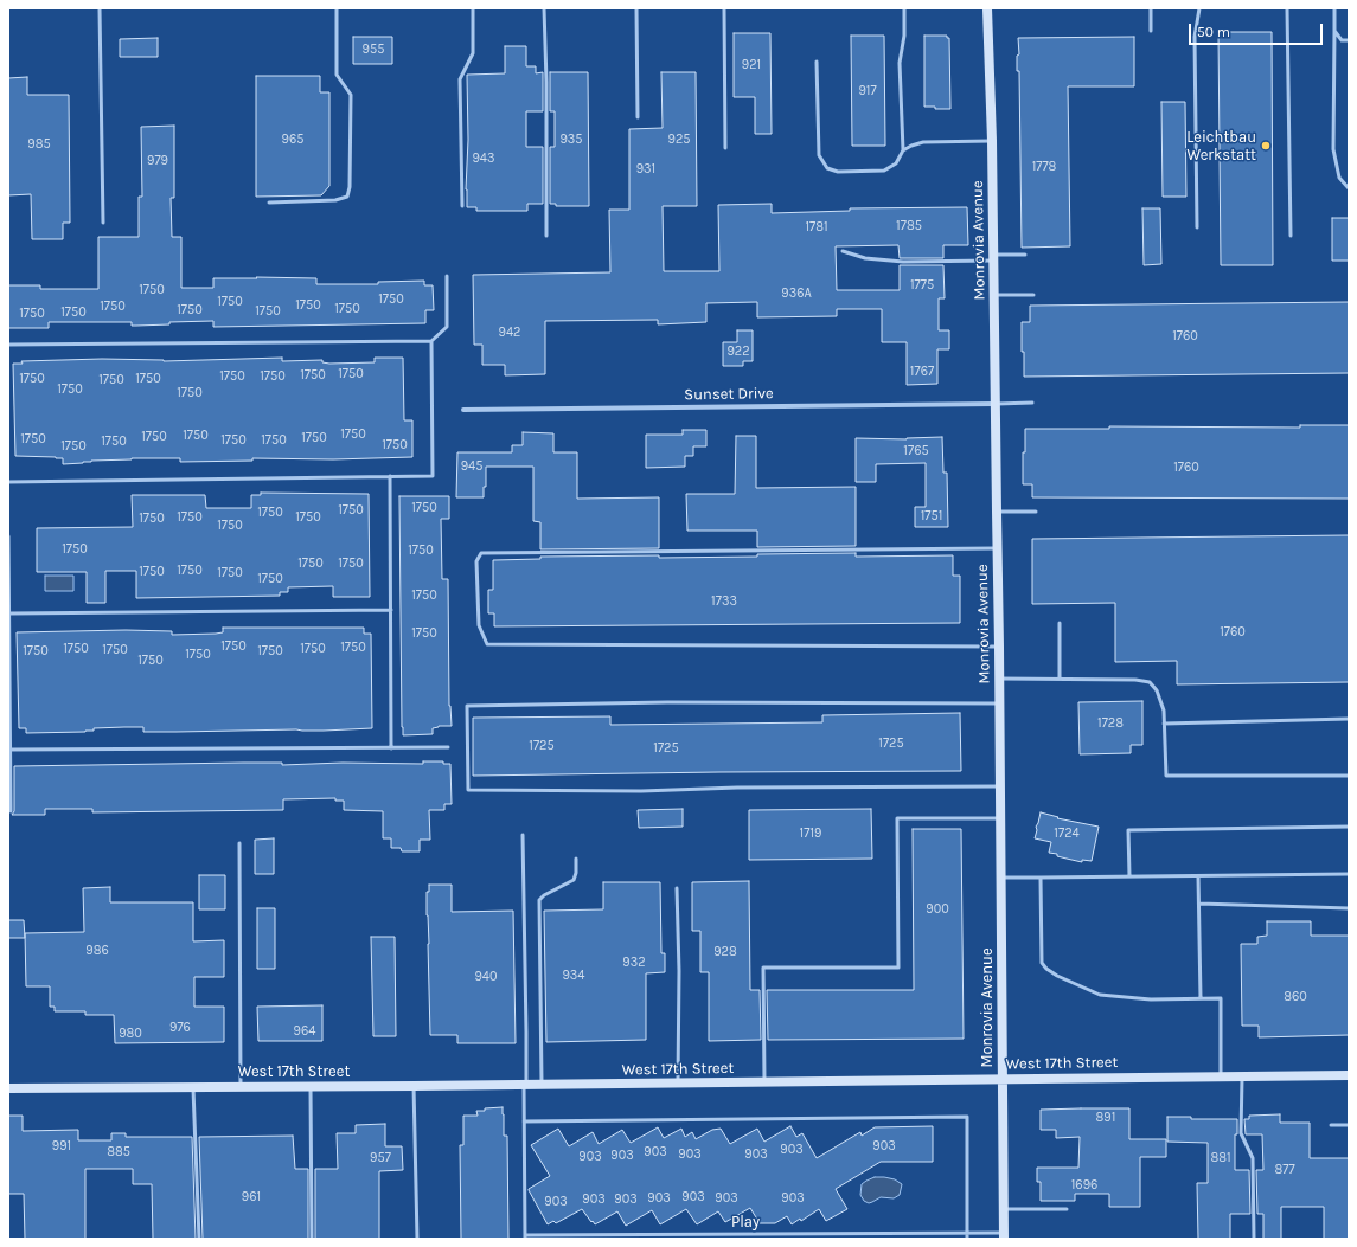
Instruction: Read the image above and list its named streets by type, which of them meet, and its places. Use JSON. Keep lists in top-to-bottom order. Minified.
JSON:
{"streets":{"street":["Monrovia Avenue","Sunset Drive","West 17th Street"],"lane":["Play"]},"crossings":[["Monrovia Avenue","Sunset Drive"],["Monrovia Avenue","West 17th Street"],["Monrovia Avenue","Play"]],"places":["Leichtbau Werkstatt"],"house_numbers":["955","921","917","965","935","925","985","943","979","1778","931","1785","1781","1775","1750","936A","1750","1750","1750","1750","1750","1750","1750","1750","1750","942","1760","922","1767","1750","1750","1750","1750","1750","1750","1750","1750","1750","1750","1750","1750","1750","1750","1750","1750","1750","1750","1750","1765","945","1760","1750","1750","1750","1751","1750","1750","1750","1750","1750","1750","1750","1750","1750","1750","1750","1750","1750","1733","1760","1750","1750","1750","1750","1750","1750","1750","1750","1750","1750","1728","1725","1725","1725","1719","1724","900","986","928","932","934","940","860","976","964","980","891","991","903","903","885","903","903","903","903","903","957","881","877","1696","961","903","903","903","903","903","903","903"],"scale_bar":"50 m"}
